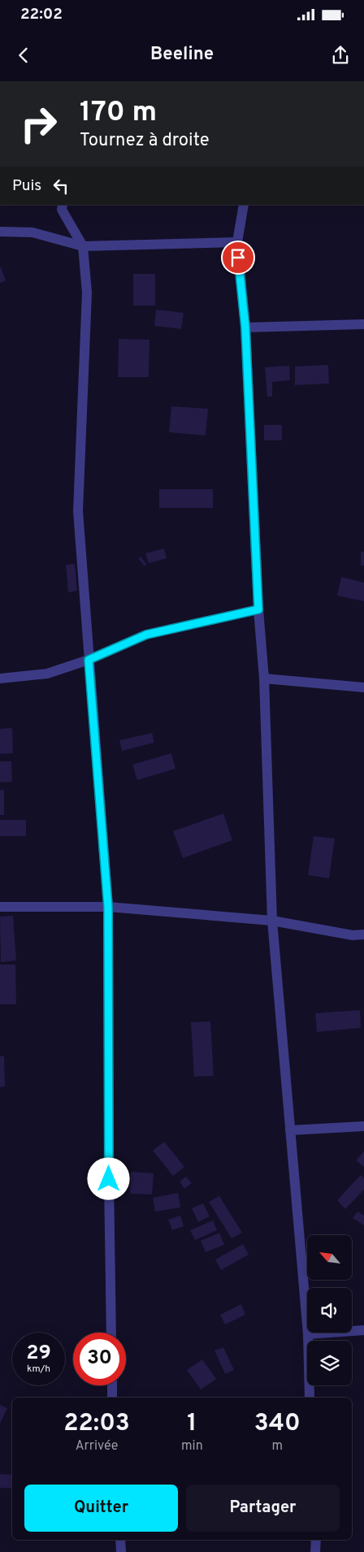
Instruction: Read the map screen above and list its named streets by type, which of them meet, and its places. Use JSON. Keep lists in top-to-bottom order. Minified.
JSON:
{"north":"top left","page":{"status":"22:02","header":"Beeline","turn":["170 m","Tournez à droite"],"then":"Puis","speed":"29 km/h","limit":"30","eta":["22:03","Arrivée","1","min","340","m"],"buttons":["Quitter","Partager"]}}
